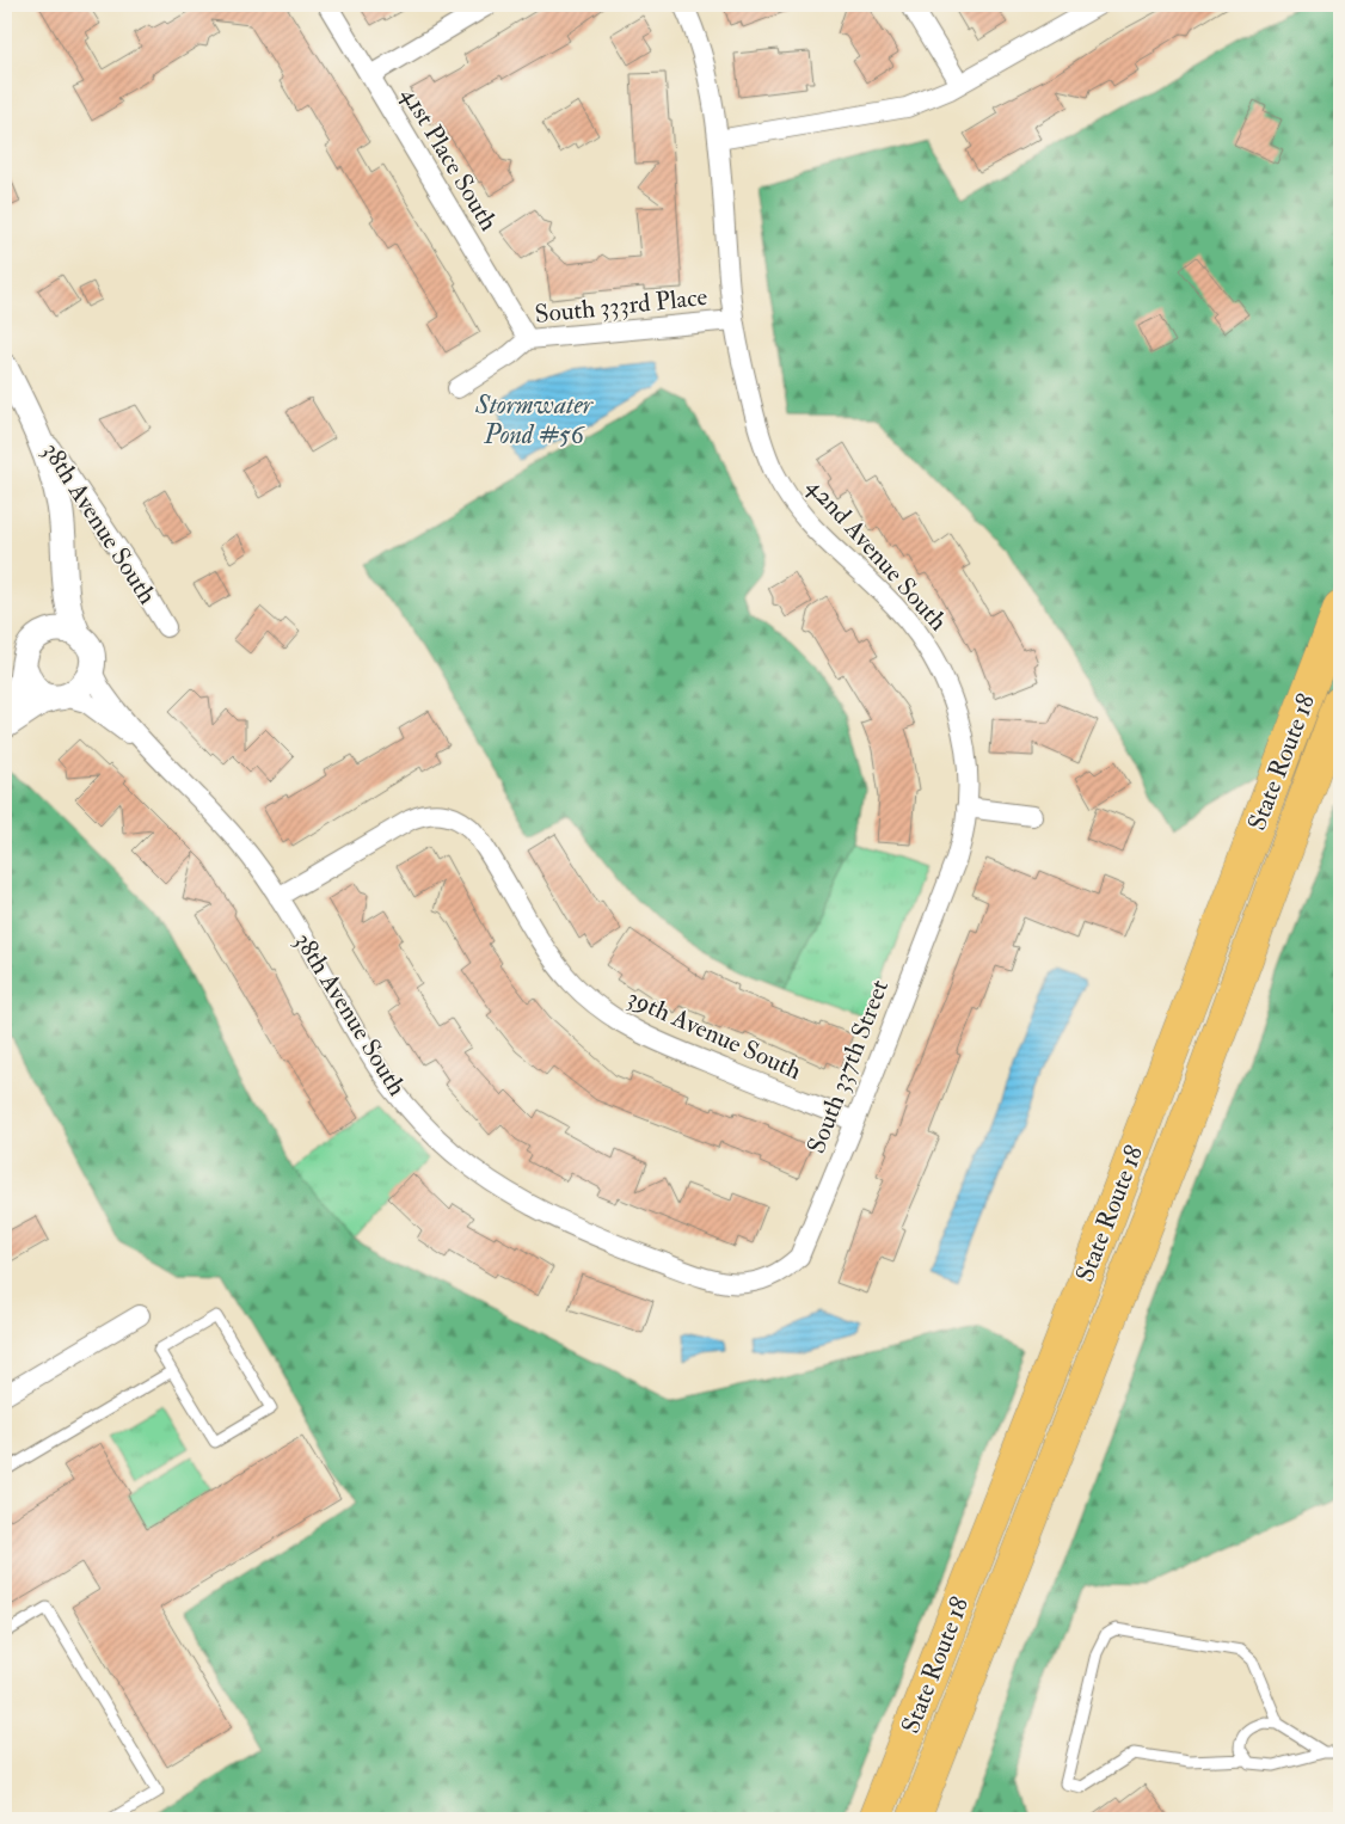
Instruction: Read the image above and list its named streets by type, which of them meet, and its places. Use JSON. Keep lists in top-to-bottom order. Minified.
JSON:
{"streets":{"highway":["State Route 18"],"street":["41st Place South","South 333rd Place","38th Avenue South","42nd Avenue South","39th Avenue South","South 337th Street"]},"crossings":[["41st Place South","South 333rd Place"],["South 333rd Place","42nd Avenue South"],["38th Avenue South","39th Avenue South"],["38th Avenue South","South 337th Street"],["42nd Avenue South","South 337th Street"],["39th Avenue South","South 337th Street"]],"water":["Stormwater Pond #56"]}
